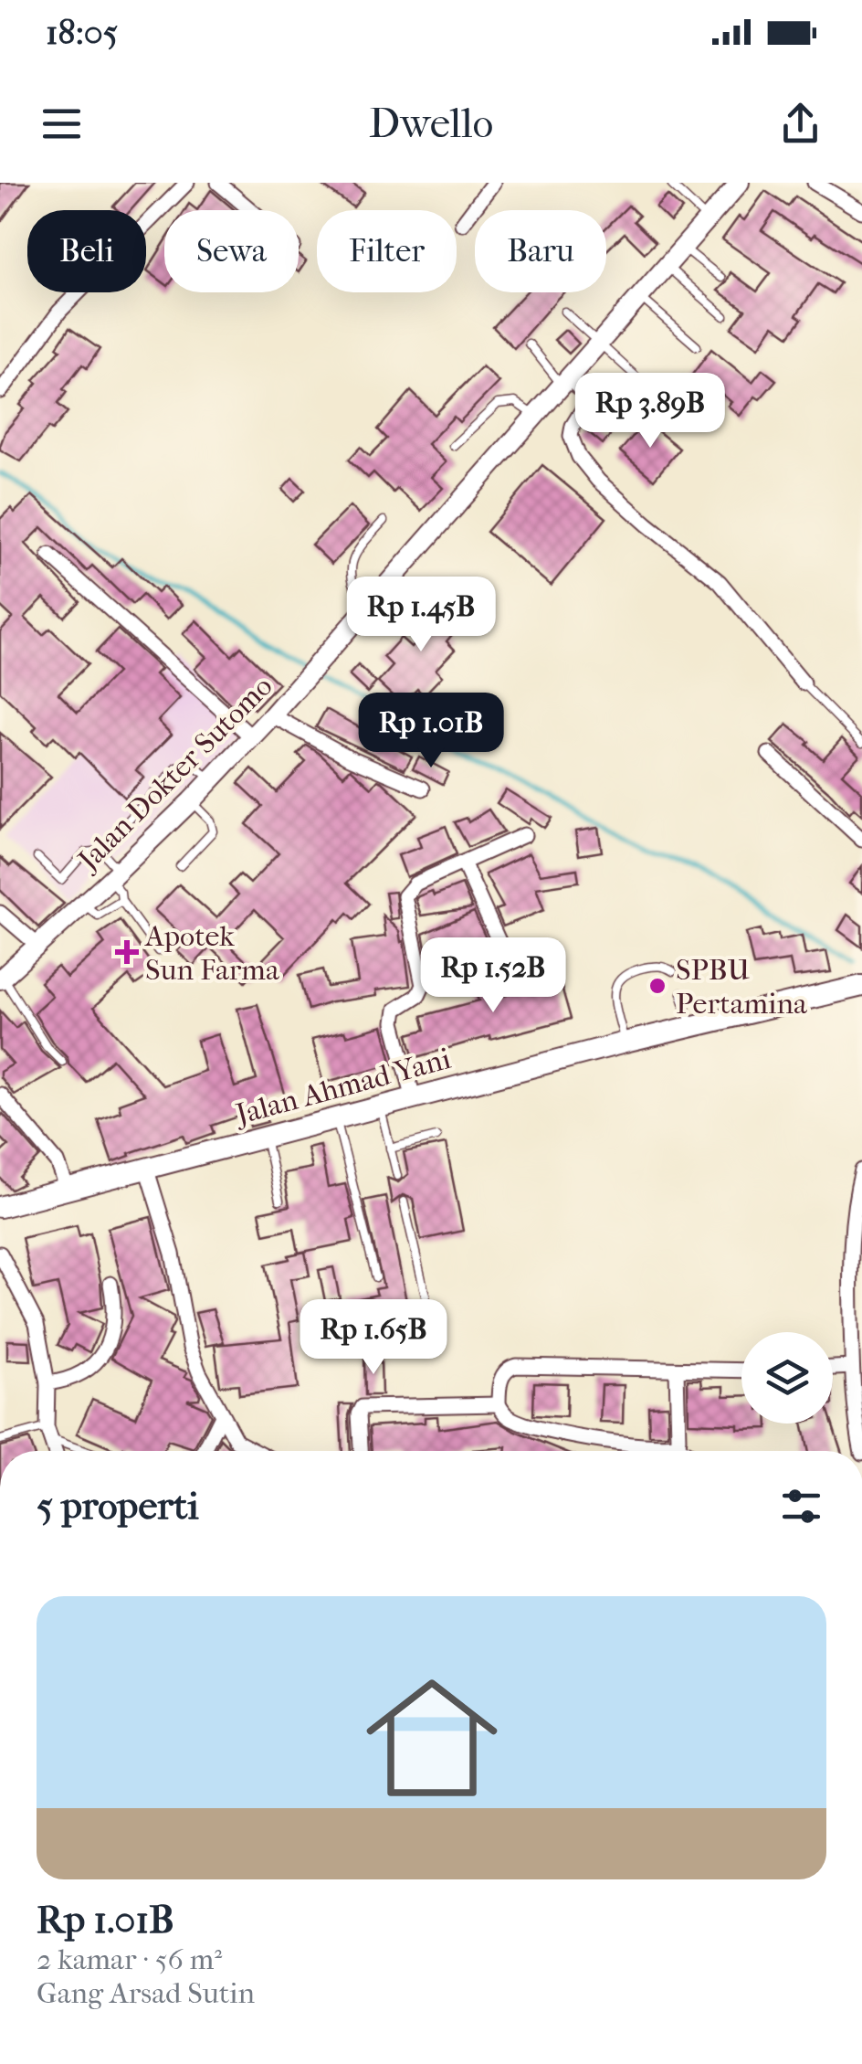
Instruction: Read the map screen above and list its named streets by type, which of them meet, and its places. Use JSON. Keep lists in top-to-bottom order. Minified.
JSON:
{"streets":{"main road":["Jalan Ahmad Yani"],"street":["Jalan Dokter Sutomo"]},"places":{"health":["Apotek Sun Farma"],"other":["SPBU Pertamina"]},"page":{"status":"18:05","header":"Dwello","chip":["Beli","Sewa","Filter","Baru"],"price":["Rp 3.89B","Rp 1.45B","Rp 1.01B","Rp 1.52B","Rp 1.65B"],"heading":"5 properti","list":[{"name":"Rp 1.01B","note":"2 kamar · 56 m² · Gang Arsad Sutin"}]}}
